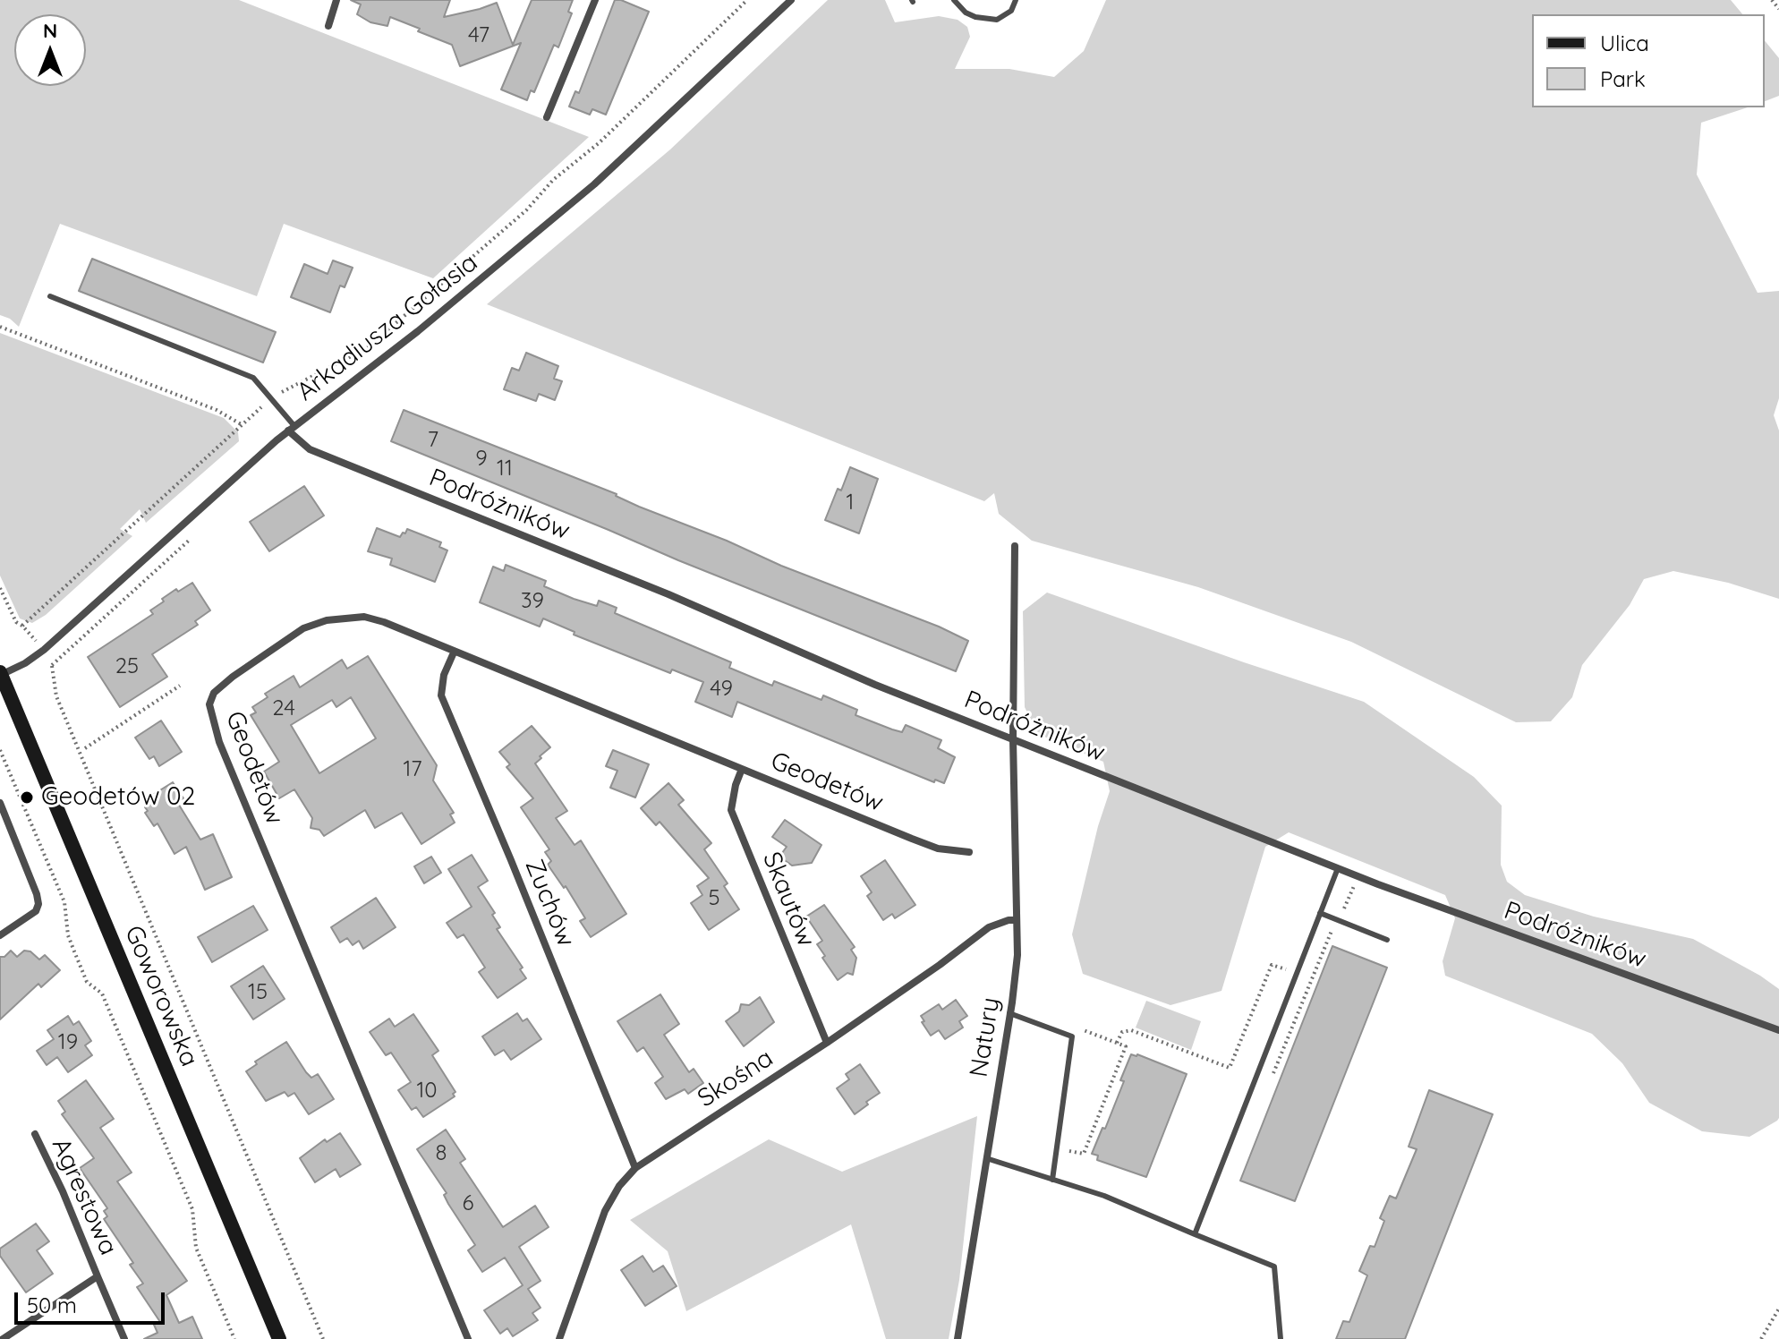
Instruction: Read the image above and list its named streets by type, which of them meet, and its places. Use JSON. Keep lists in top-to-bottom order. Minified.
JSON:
{"streets":{"street":["Arkadiusza Gołasia","Podróżników","Geodetów","Skautów","Zuchów","Goworowska","Natury","Skośna","Agrestowa"]},"crossings":[["Arkadiusza Gołasia","Podróżników"],["Arkadiusza Gołasia","Goworowska"],["Podróżników","Natury"],["Geodetów","Skautów"],["Geodetów","Zuchów"],["Skautów","Skośna"],["Zuchów","Skośna"],["Natury","Skośna"]],"places":["Geodetów 02"],"house_numbers":["47","7","9","11","1","39","25","49","24","17","5","15","19","10","8","6"],"legend":["Ulica","Park"],"scale_bar":"50 m","north":"top"}
